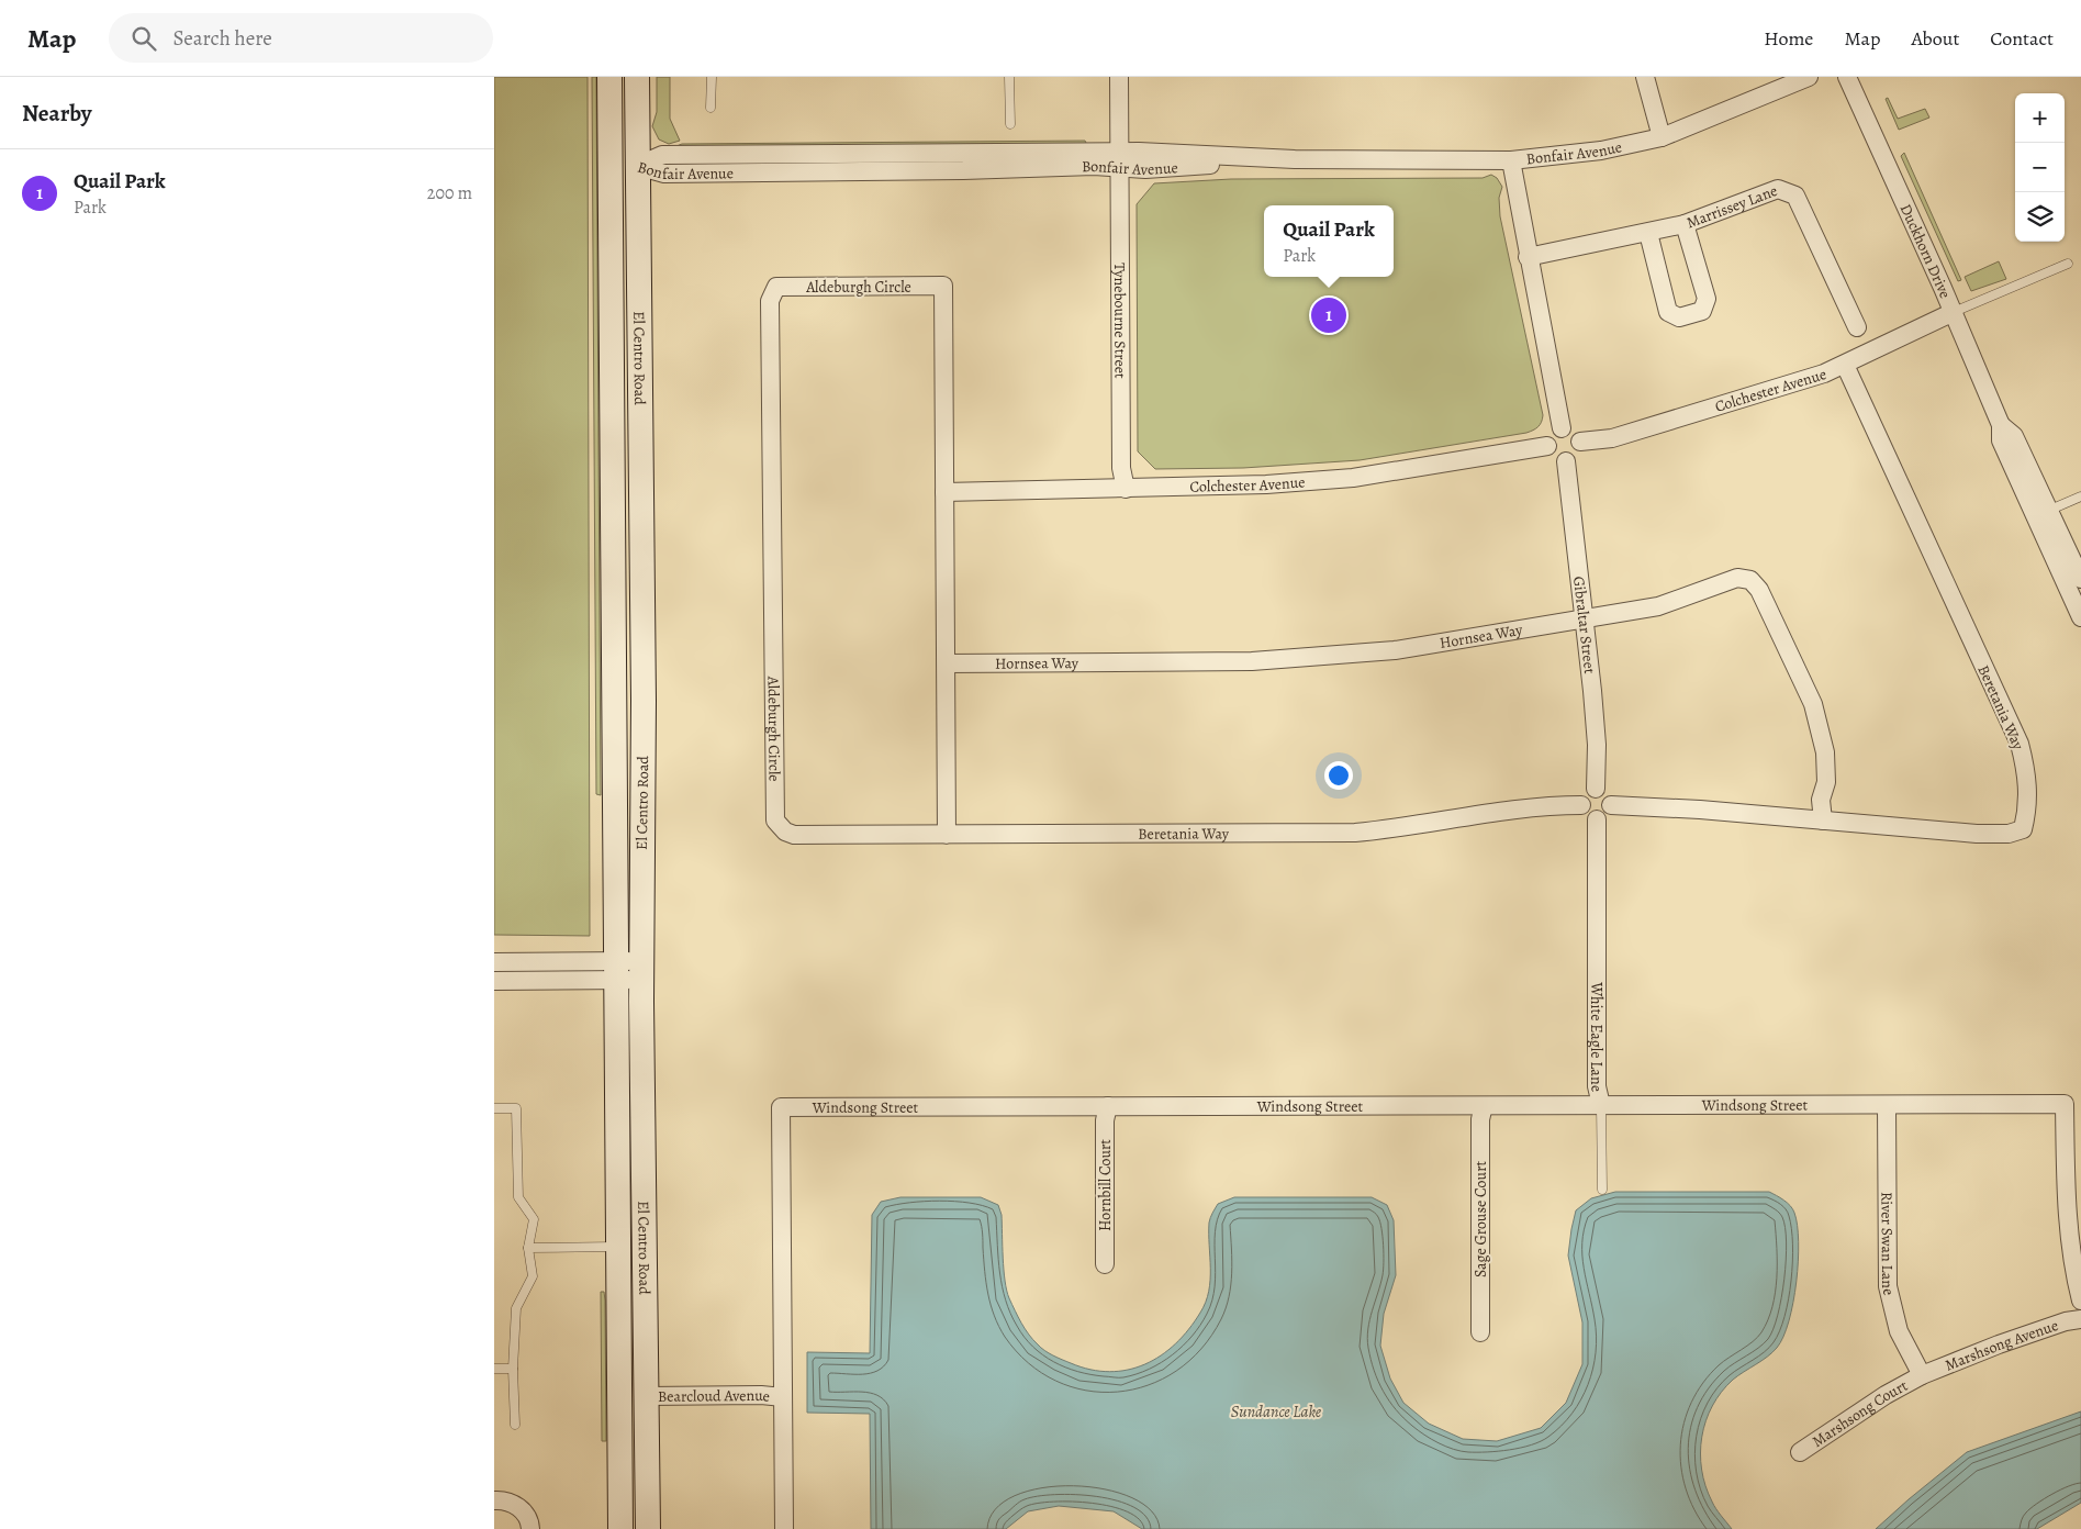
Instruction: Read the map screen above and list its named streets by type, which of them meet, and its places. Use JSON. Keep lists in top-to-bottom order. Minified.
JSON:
{"streets":{"main road":["El Centro Road"],"street":["Bonfair Avenue","Marrissey Lane","Duckhorn Drive","Aldeburgh Circle","Tynebourne Street","Colchester Avenue","Gibraltar Street","Hornsea Way","Beretania Way","White Eagle Lane","Windsong Street","Hornbill Court","Sage Grouse Court","River Swan Lane","Marshsong Avenue","Bearcloud Avenue","Marshsong Court"]},"crossings":[["Bonfair Avenue","Tynebourne Street"],["Bonfair Avenue","El Centro Road"],["Duckhorn Drive","Colchester Avenue"],["Aldeburgh Circle","Colchester Avenue"],["Aldeburgh Circle","Hornsea Way"],["Aldeburgh Circle","Beretania Way"],["Tynebourne Street","Colchester Avenue"],["El Centro Road","Bearcloud Avenue"],["Colchester Avenue","Gibraltar Street"],["Colchester Avenue","Beretania Way"],["Gibraltar Street","Hornsea Way"],["Gibraltar Street","Beretania Way"],["Gibraltar Street","White Eagle Lane"],["Hornsea Way","Beretania Way"],["Beretania Way","White Eagle Lane"],["White Eagle Lane","Windsong Street"],["Windsong Street","Hornbill Court"],["Windsong Street","Sage Grouse Court"],["Windsong Street","River Swan Lane"],["Windsong Street","Bearcloud Avenue"],["River Swan Lane","Marshsong Avenue"],["River Swan Lane","Marshsong Court"],["Marshsong Avenue","Marshsong Court"]],"water":["Sundance Lake"],"page":{"header":"Map","search":"Search here","nav":["Home","Map","About","Contact"],"heading":"Nearby","map_buttons":["+","−"],"list":[{"mark":"1","name":"Quail Park","note":"Park","value":"200 m"}],"popup":["Quail Park","Park"],"pins":"1"}}
